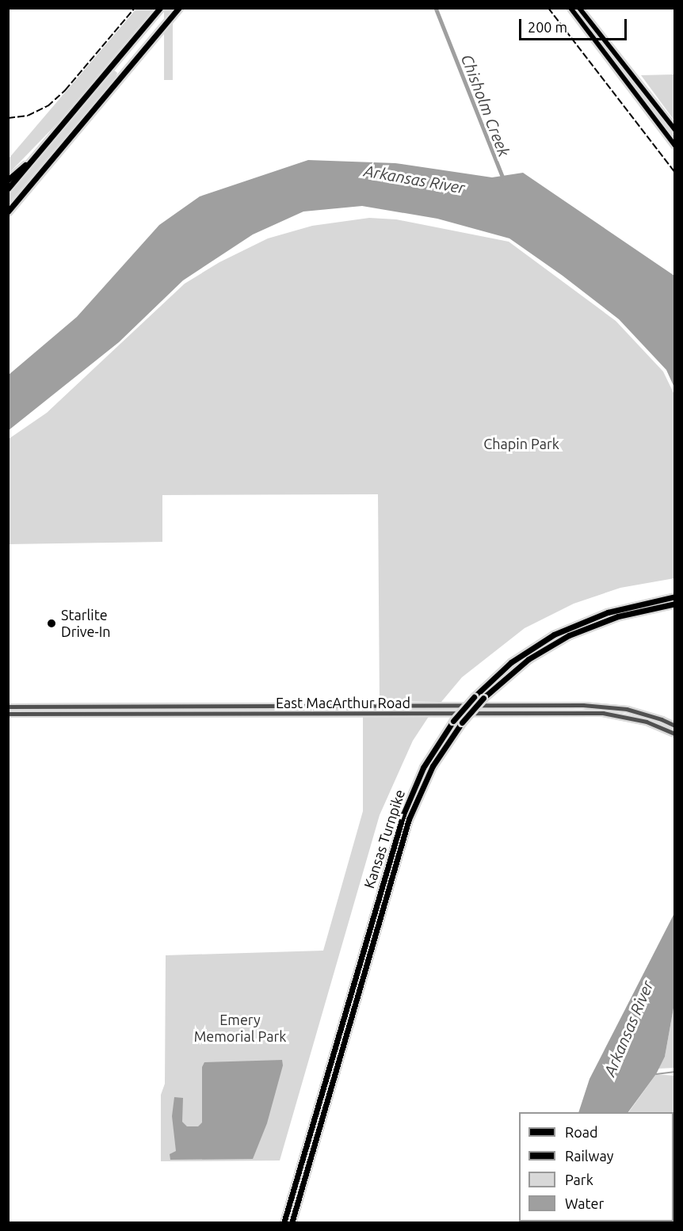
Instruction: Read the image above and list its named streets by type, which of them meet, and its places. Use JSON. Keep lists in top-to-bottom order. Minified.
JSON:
{"streets":{"highway":["Kansas Turnpike"],"street":["East MacArthur Road"]},"water":["Chisholm Creek","Arkansas River"],"parks":["Chapin Park","Emery Memorial Park"],"places":["Starlite Drive-In"],"legend":["Road","Railway","Park","Water"],"scale_bar":"200 m"}
